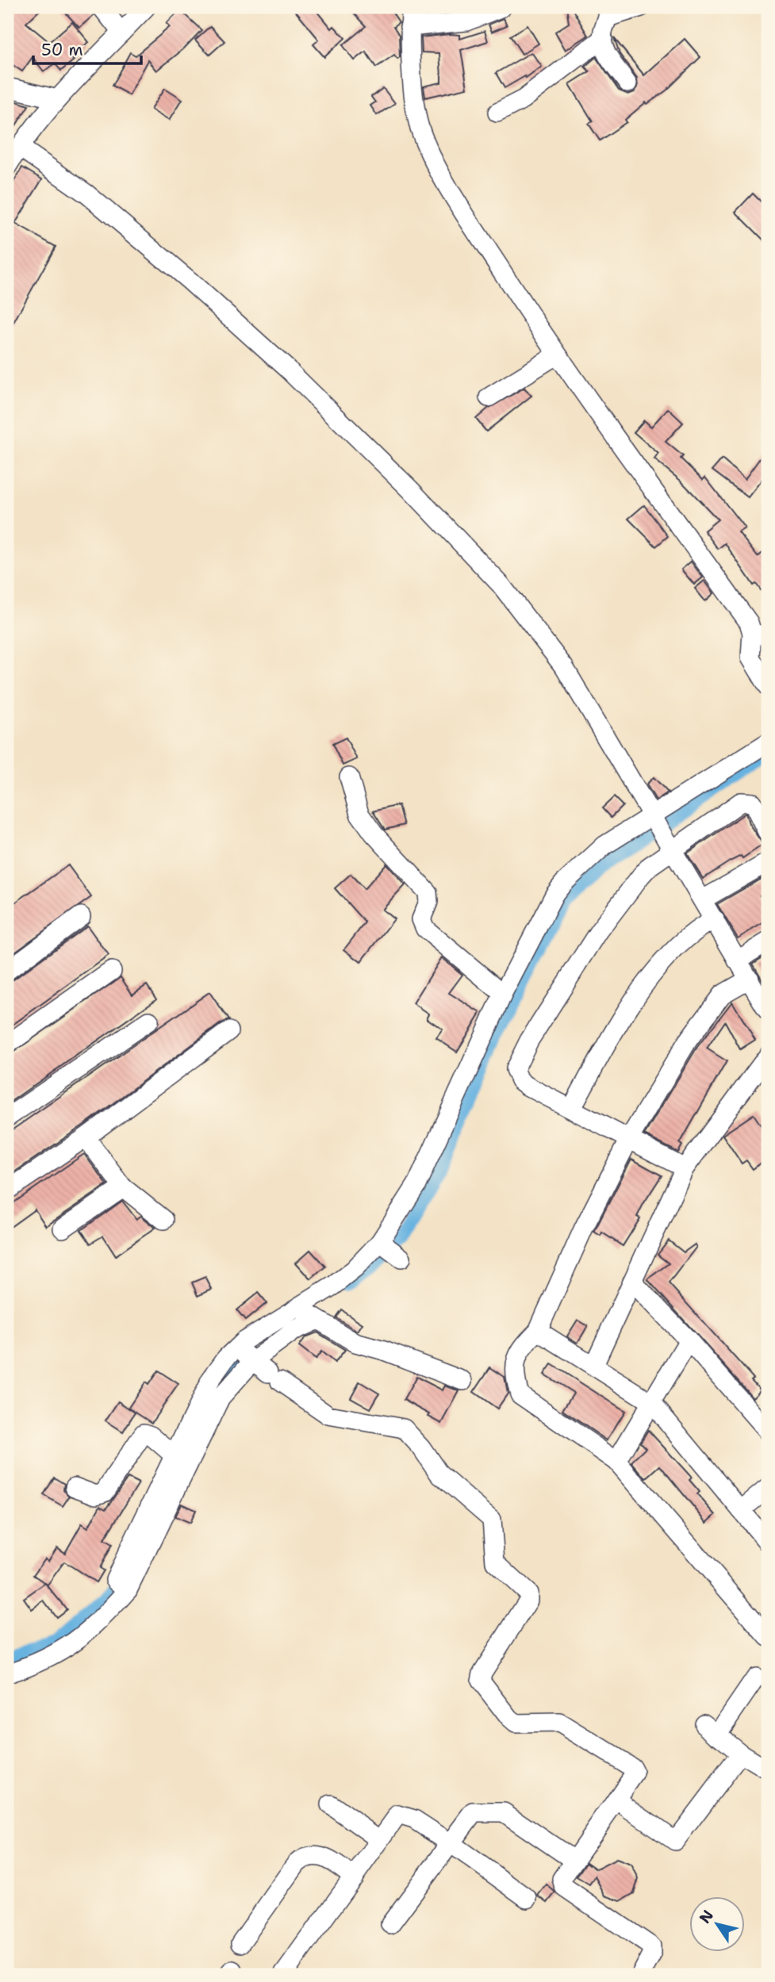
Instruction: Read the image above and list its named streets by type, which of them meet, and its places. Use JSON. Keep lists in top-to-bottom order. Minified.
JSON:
{"scale_bar":"50 m","north":"top left"}
